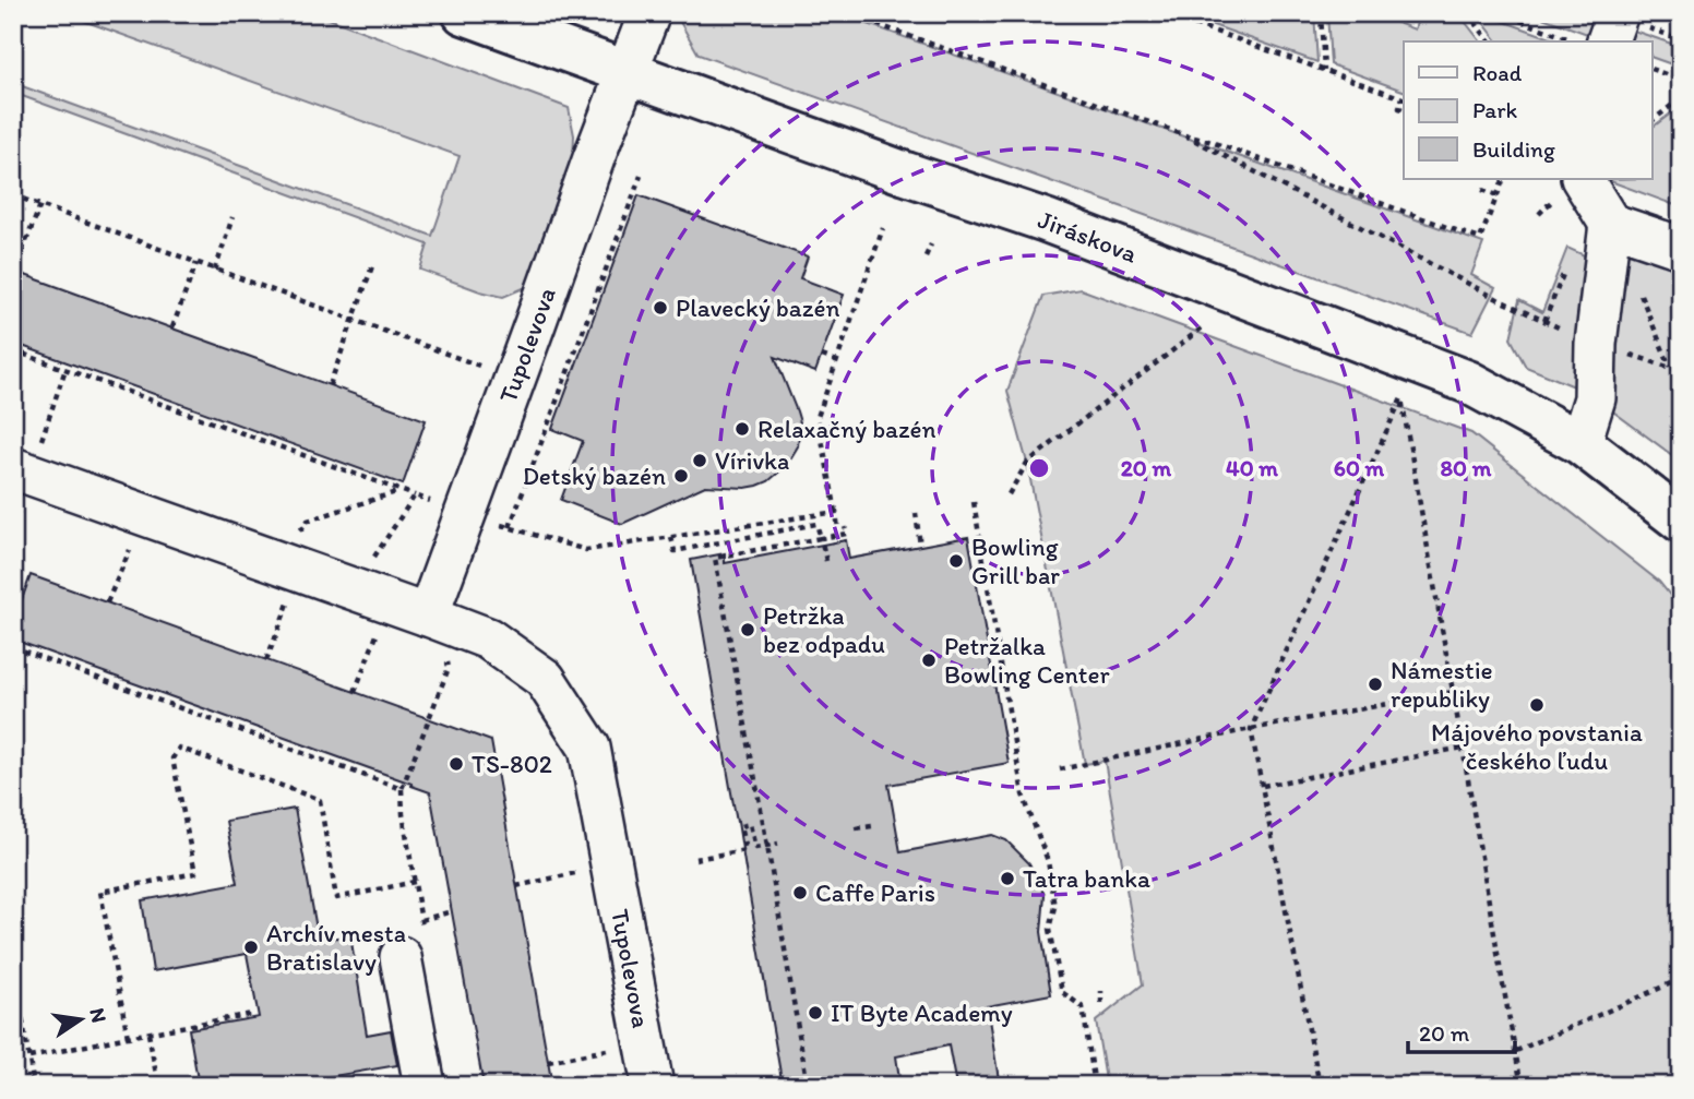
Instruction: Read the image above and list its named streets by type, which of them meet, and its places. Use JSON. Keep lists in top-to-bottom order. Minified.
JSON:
{"streets":{"street":["Jiráskova","Tupolevova"]},"crossings":[["Jiráskova","Tupolevova"]],"places":["Plavecký bazén","Relaxačný bazén","Vírivka","Detský bazén","Bowling Grill bar","Petržka bez odpadu","Petržalka Bowling Center","Námestie republiky","Májového povstania českého ľudu","TS-802","Tatra banka","Caffe Paris","Archív mesta Bratislavy","IT Byte Academy"],"legend":["Road","Park","Building"],"scale_bar":"20 m","north":"right","rings":["20 m","40 m","60 m","80 m"]}
